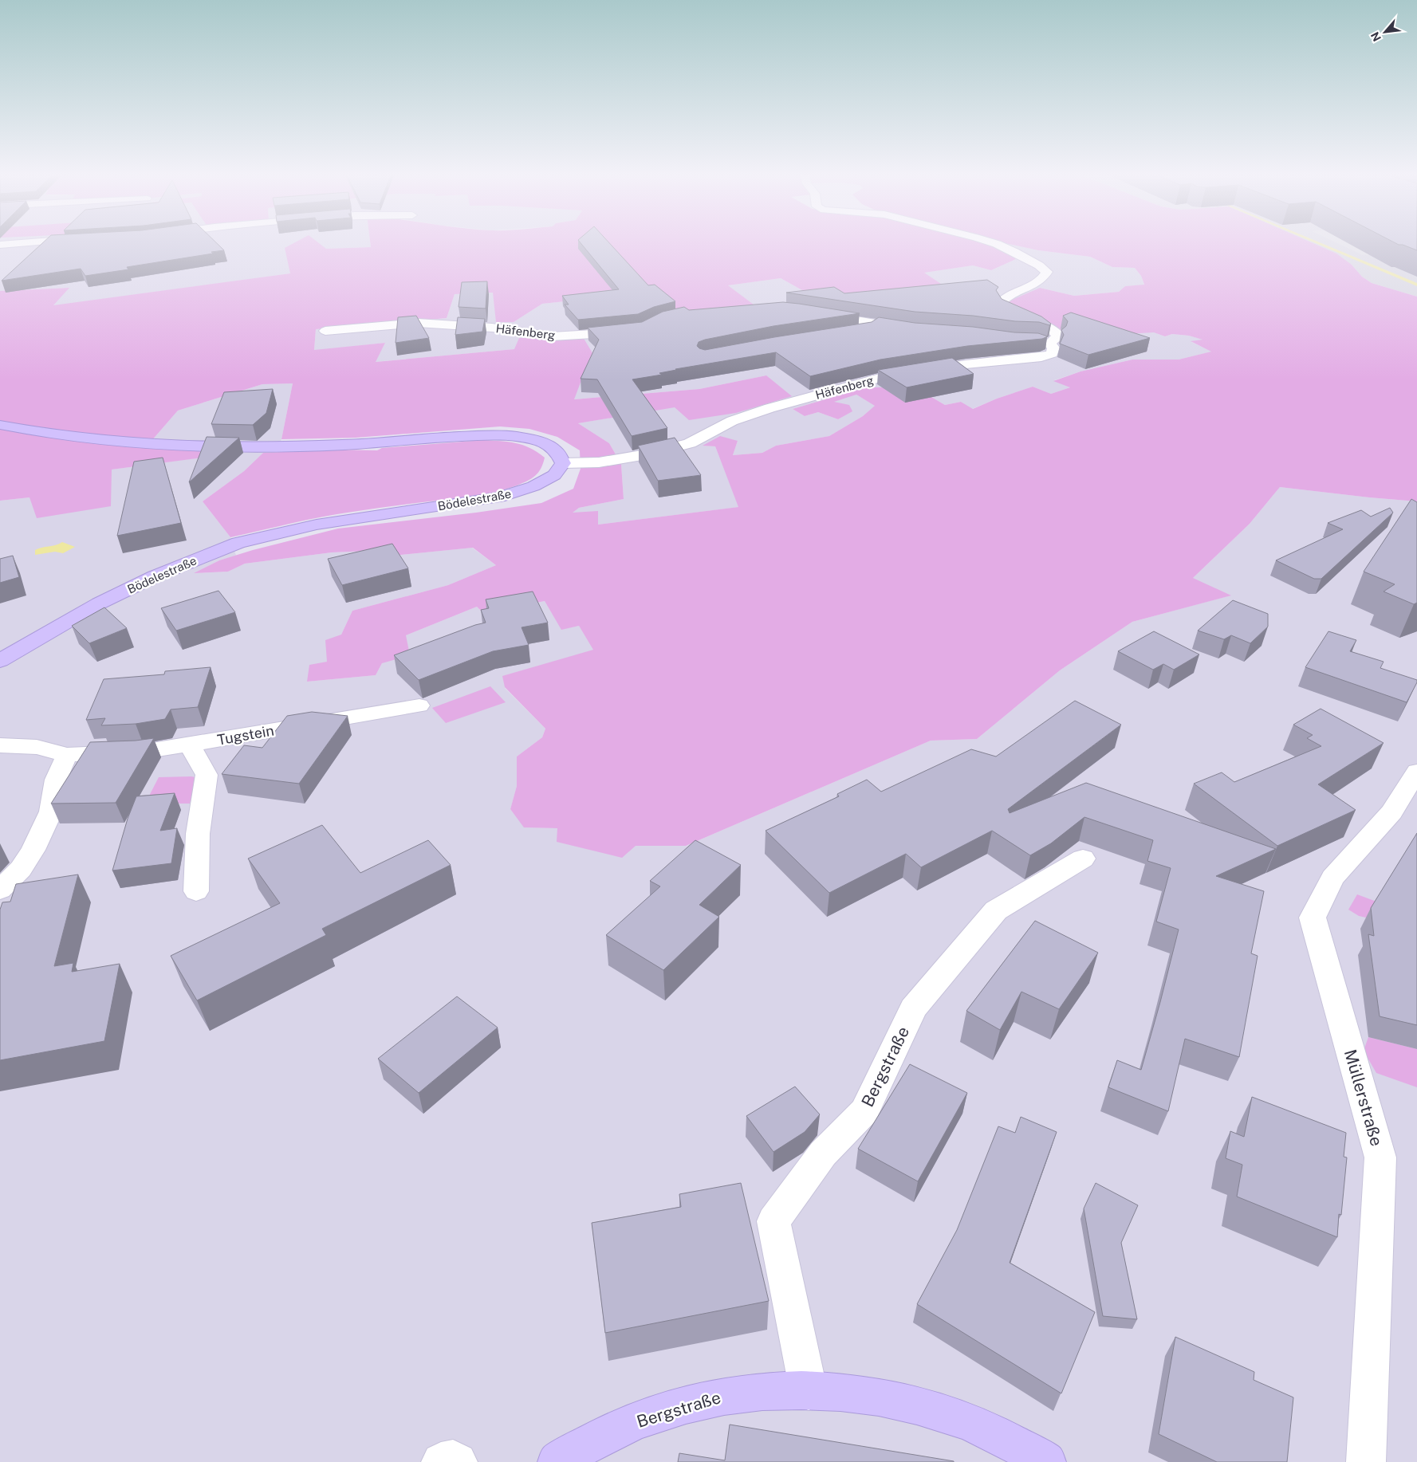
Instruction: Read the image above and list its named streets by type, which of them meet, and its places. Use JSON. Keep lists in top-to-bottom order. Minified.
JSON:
{"streets":{"main road":["Bödelestraße","Bergstraße"],"street":["Häfenberg","Tugstein","Müllerstraße"]},"crossings":[["Häfenberg","Bödelestraße"]],"north":"bottom left"}
